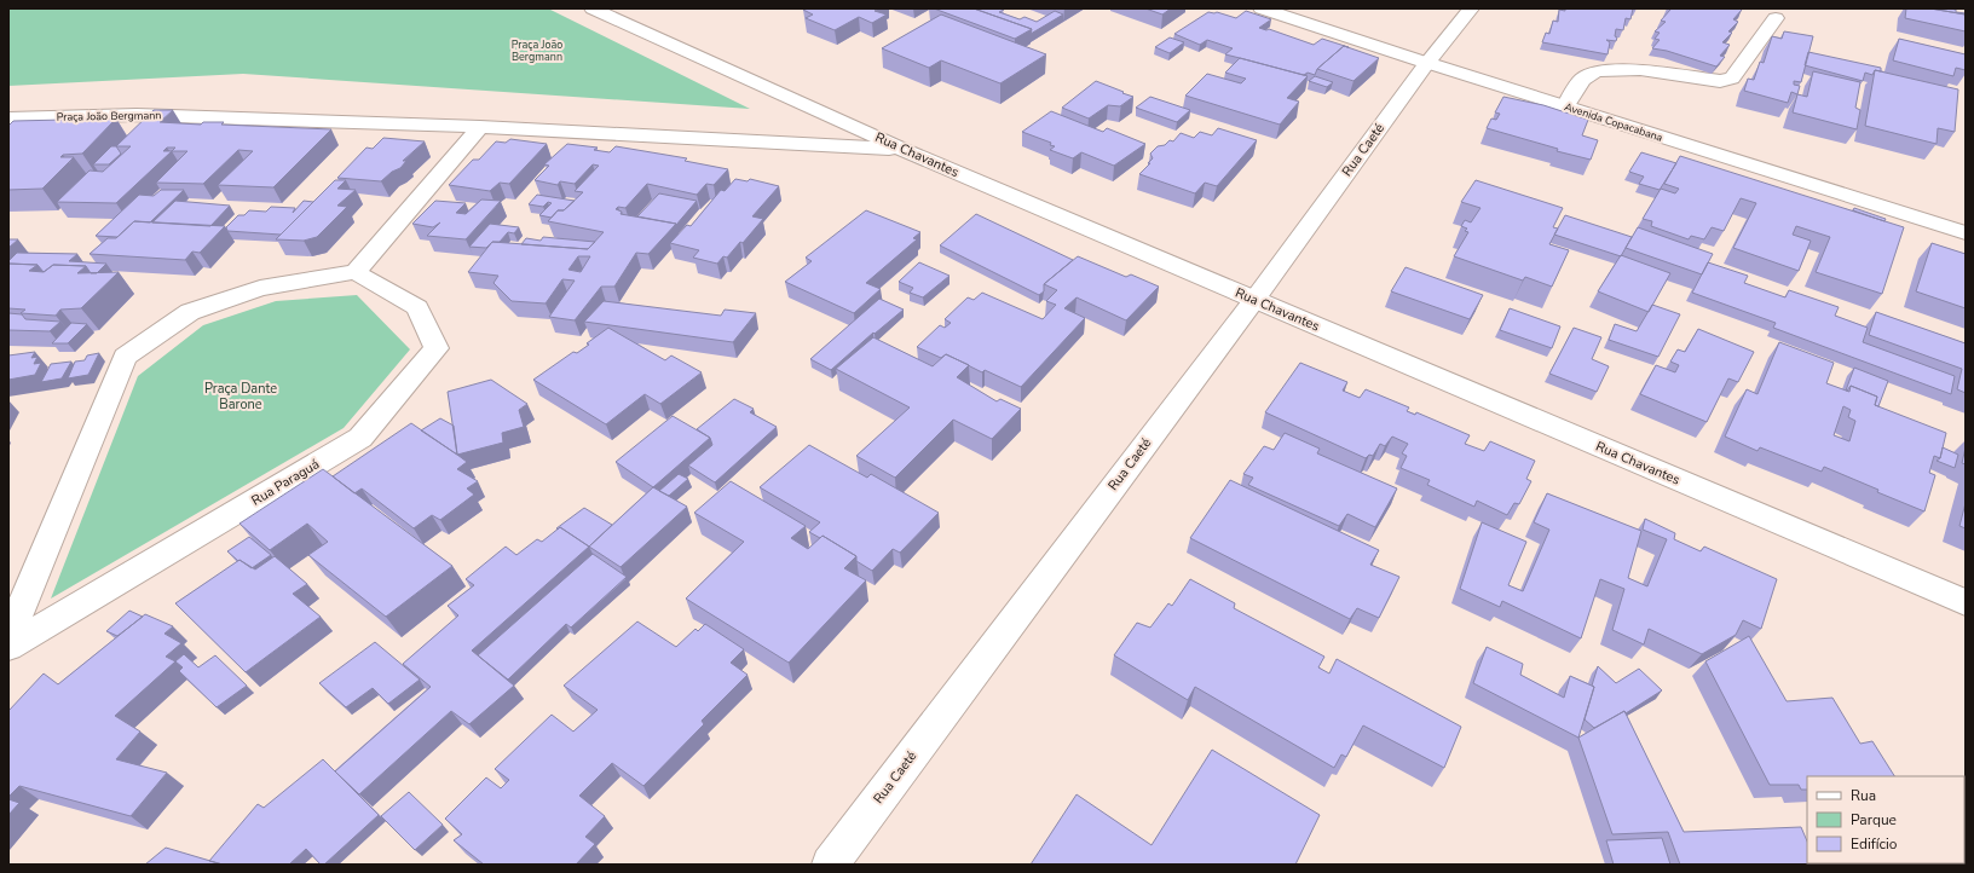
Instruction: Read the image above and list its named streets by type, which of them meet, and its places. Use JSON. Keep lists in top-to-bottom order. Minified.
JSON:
{"streets":{"street":["Praça João Bergmann","Avenida Copacabana","Rua Caeté","Rua Chavantes","Rua Paraguá"]},"crossings":[["Praça João Bergmann","Rua Chavantes"],["Avenida Copacabana","Rua Caeté"],["Rua Caeté","Rua Chavantes"]],"parks":["Praça João Bergmann","Praça Dante Barone"],"legend":["Rua","Parque","Edifício"]}
